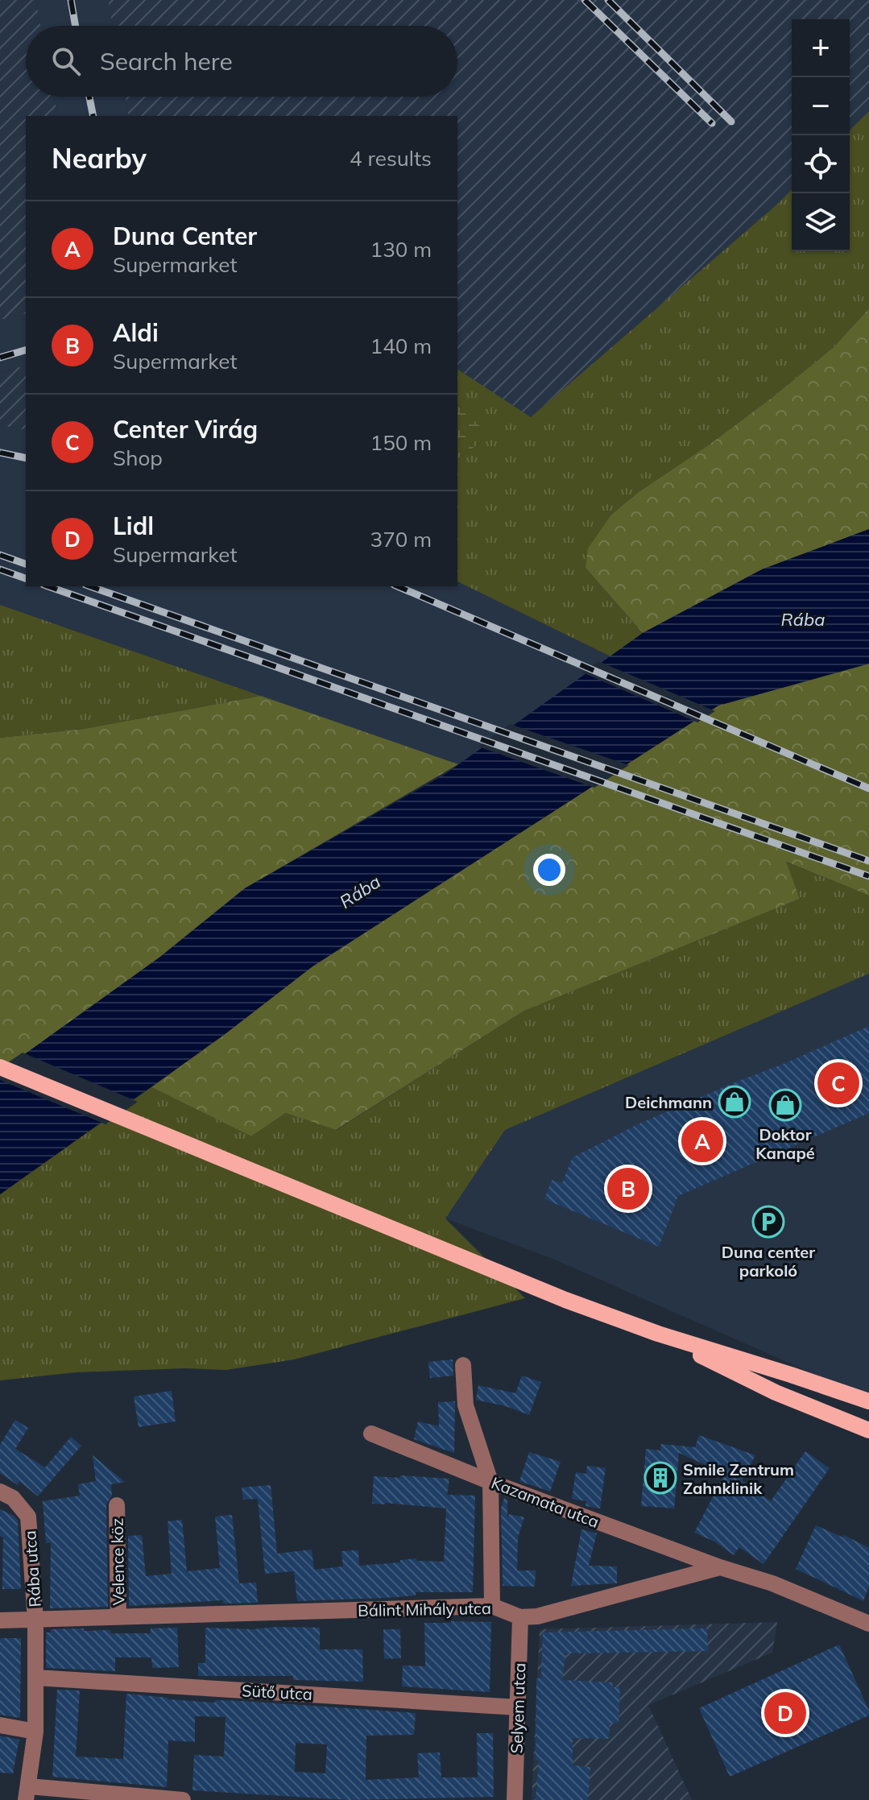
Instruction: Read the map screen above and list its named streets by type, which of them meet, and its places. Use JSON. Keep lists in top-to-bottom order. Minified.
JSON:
{"streets":{"street":["Kazamata utca","Velence köz","Rába utca","Bálint Mihály utca","Sütő utca","Selyem utca"]},"crossings":[["Velence köz","Bálint Mihály utca"],["Rába utca","Bálint Mihály utca"],["Rába utca","Sütő utca"],["Bálint Mihály utca","Selyem utca"],["Sütő utca","Selyem utca"]],"water":["Rába"],"places":{"shop":["Deichmann","Doktor Kanapé"],"parking":["Duna center parkoló"],"building":["Smile Zentrum Zahnklinik"]},"page":{"map_buttons":["+","−"],"search":"Search here","heading":["Nearby","4 results"],"list":[{"mark":"A","name":"Duna Center","note":"Supermarket","value":"130 m"},{"mark":"B","name":"Aldi","note":"Supermarket","value":"140 m"},{"mark":"C","name":"Center Virág","note":"Shop","value":"150 m"},{"mark":"D","name":"Lidl","note":"Supermarket","value":"370 m"}],"pins":["C","A","B","D"]}}
